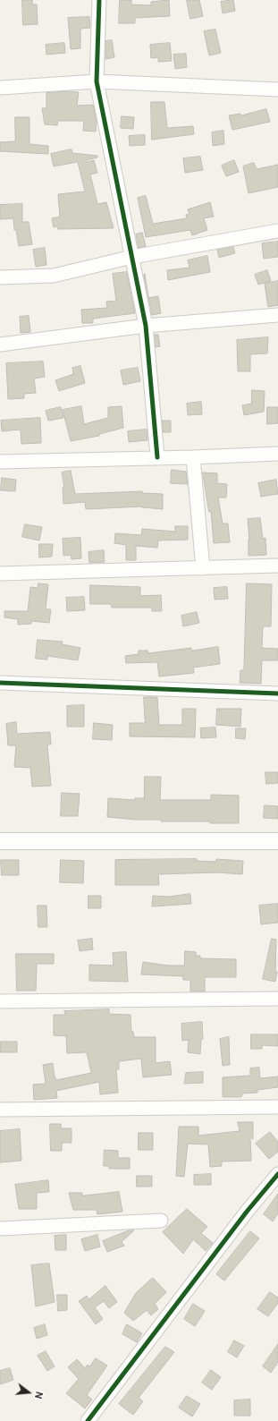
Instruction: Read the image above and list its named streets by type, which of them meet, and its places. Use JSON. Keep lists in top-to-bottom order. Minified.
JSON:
{"north":"right"}
